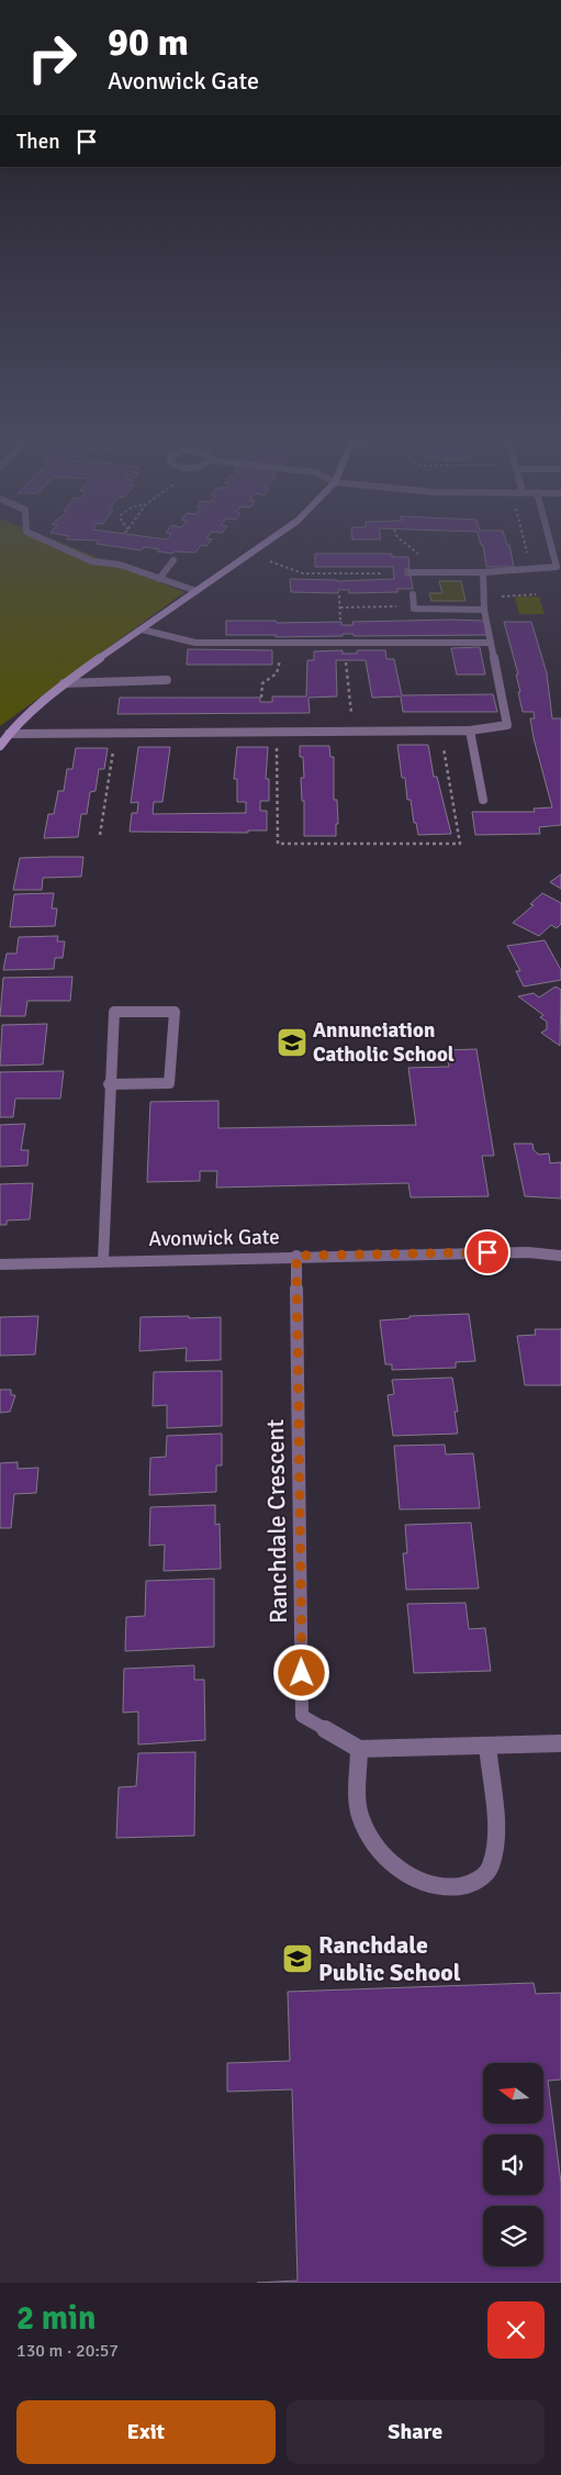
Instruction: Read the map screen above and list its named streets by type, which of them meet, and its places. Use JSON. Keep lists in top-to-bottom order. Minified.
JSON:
{"streets":{"street":["Avonwick Gate","Ranchdale Crescent"]},"crossings":[["Avonwick Gate","Ranchdale Crescent"]],"places":{"school or university":["Annunciation Catholic School","Ranchdale Public School"]},"north":"left","page":{"turn":["90 m","Avonwick Gate"],"then":"Then","heading":["2 min","130 m · 20:57"],"buttons":["Exit","Share"]}}
